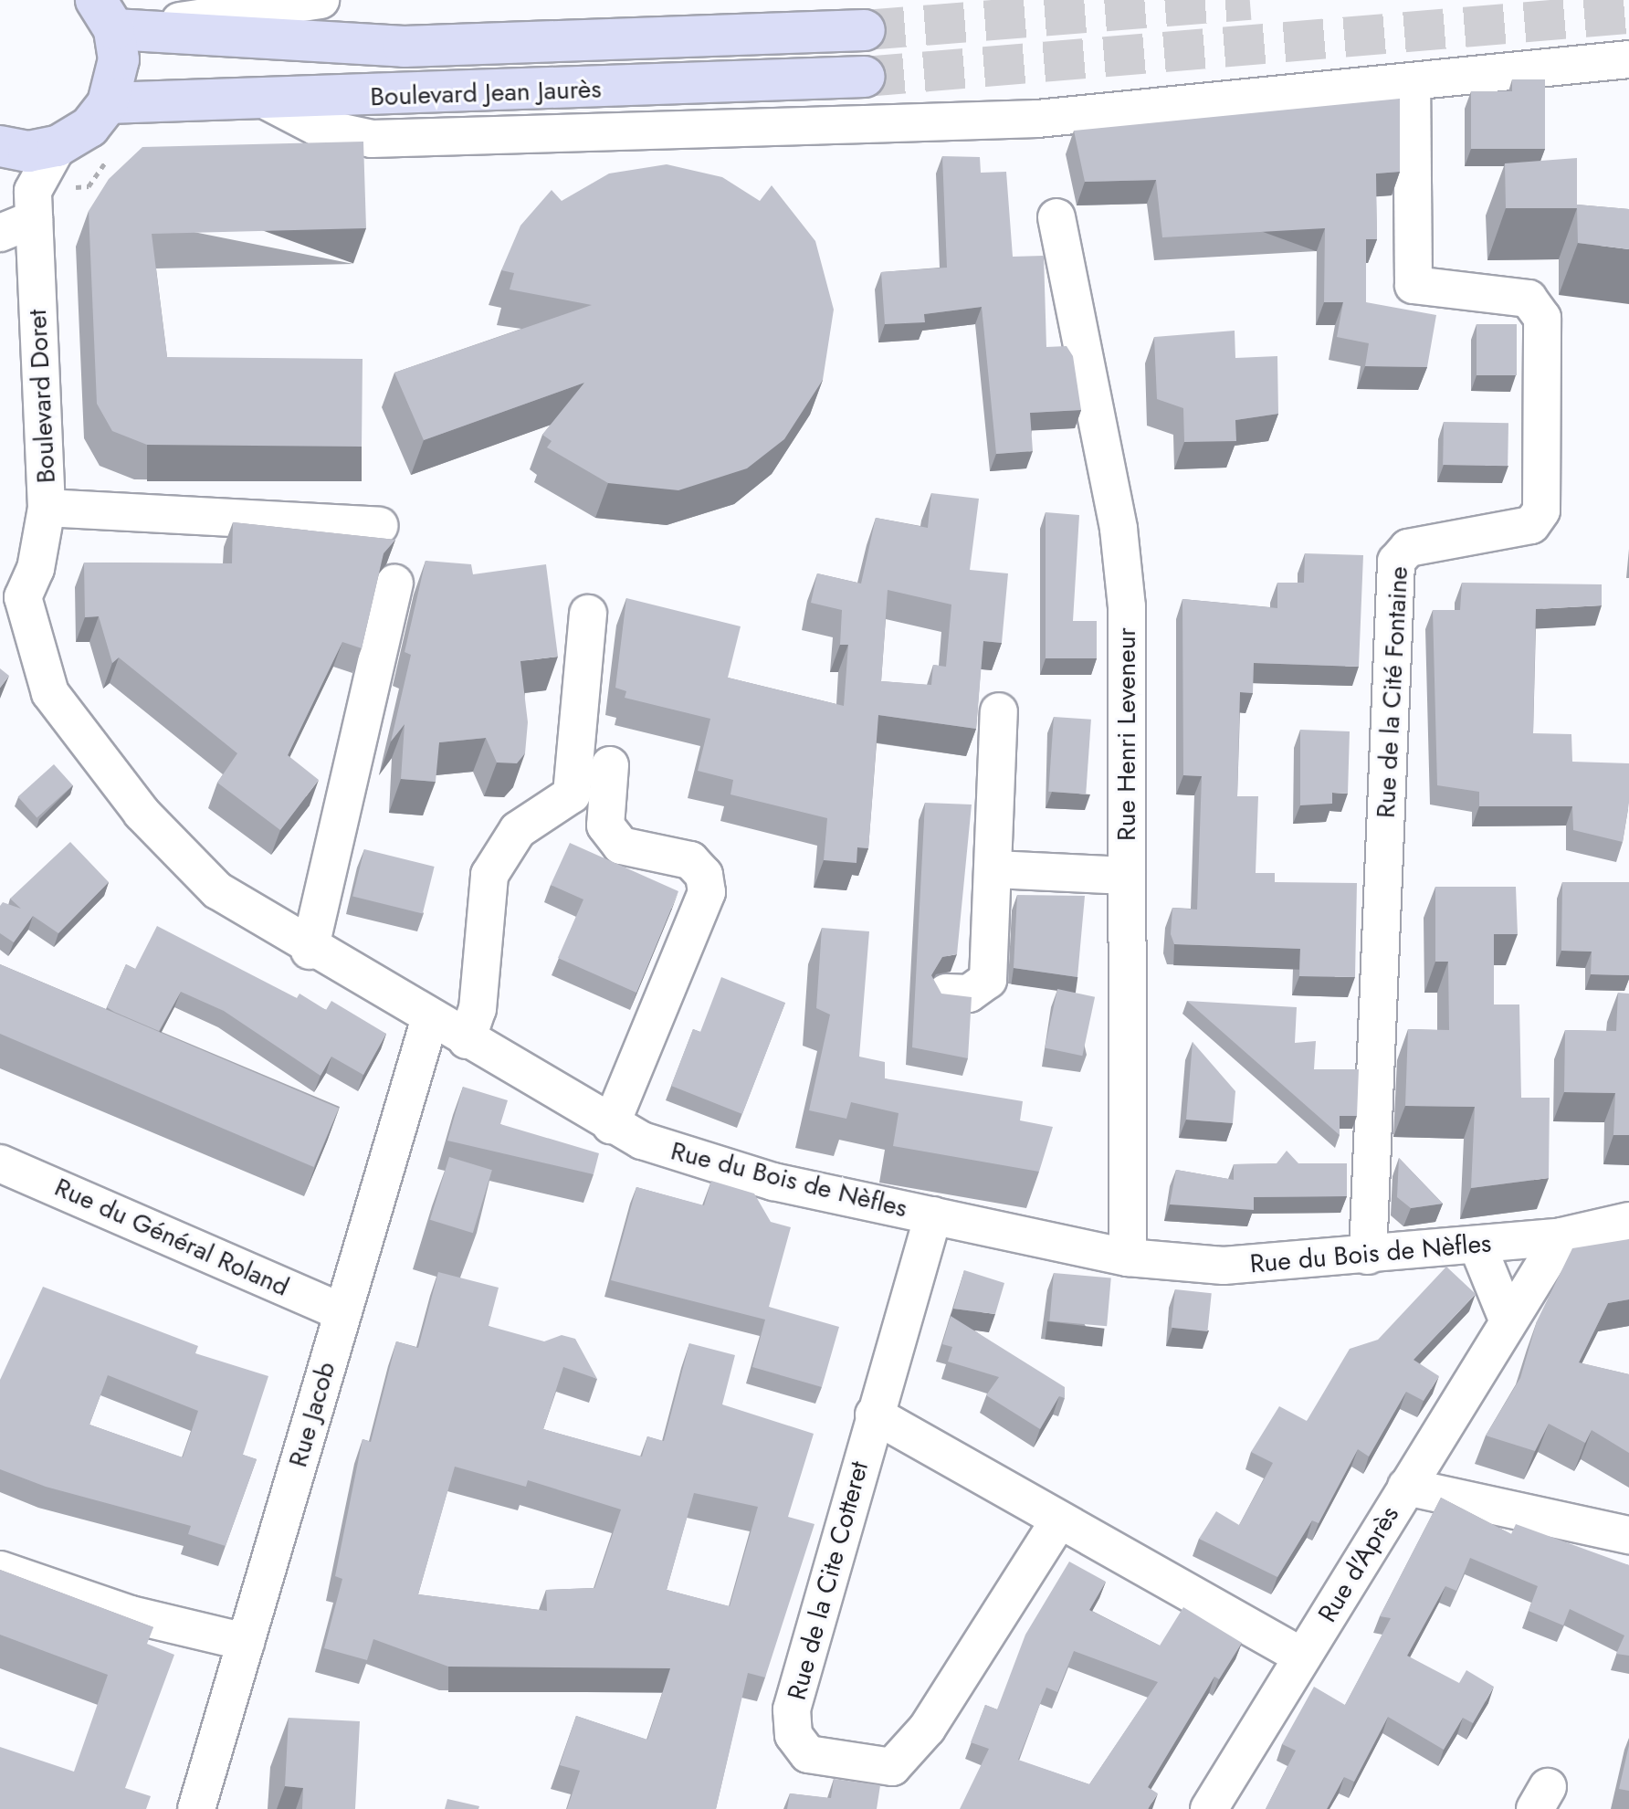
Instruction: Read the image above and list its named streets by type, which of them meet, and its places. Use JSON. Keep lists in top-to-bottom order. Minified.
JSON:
{"streets":{"main road":["Boulevard Jean Jaurès"],"street":["Boulevard Doret","Rue de la Cité Fontaine","Rue Henri Leveneur","Rue du Bois de Nèfles","Rue du Général Roland","Rue Jacob","Rue d'Après","Rue de la Cite Cotteret"]},"crossings":[["Boulevard Doret","Rue du Bois de Nèfles"],["Rue de la Cité Fontaine","Rue du Bois de Nèfles"],["Rue Henri Leveneur","Rue du Bois de Nèfles"],["Rue du Bois de Nèfles","Rue Jacob"],["Rue du Bois de Nèfles","Rue d'Après"],["Rue du Bois de Nèfles","Rue de la Cite Cotteret"],["Rue du Général Roland","Rue Jacob"]]}
